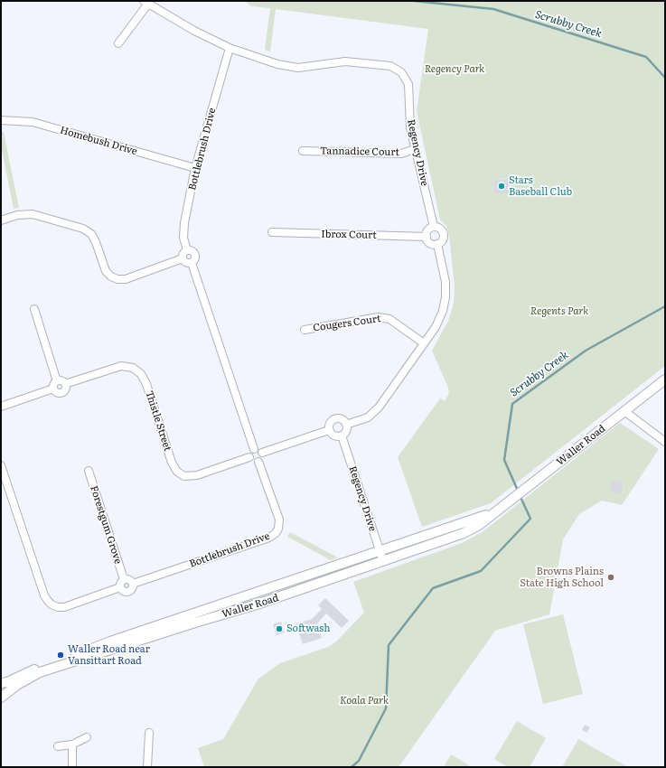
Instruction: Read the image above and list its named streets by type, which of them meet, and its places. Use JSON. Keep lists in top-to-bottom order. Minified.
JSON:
{"streets":{"street":["Homebush Drive","Bottlebrush Drive","Tannadice Court","Regency Drive","Ibrox Court","Cougers Court","Thistle Street","Waller Road","Forestgum Grove"]},"crossings":[["Homebush Drive","Bottlebrush Drive"],["Bottlebrush Drive","Regency Drive"],["Bottlebrush Drive","Thistle Street"],["Bottlebrush Drive","Forestgum Grove"],["Tannadice Court","Regency Drive"],["Regency Drive","Ibrox Court"],["Regency Drive","Waller Road"]],"water":["Scrubby Creek"],"parks":["Regency Park","Regents Park","Koala Park"],"places":["Stars Baseball Club","Browns Plains State High School","Softwash","Waller Road near Vansittart Road"]}
